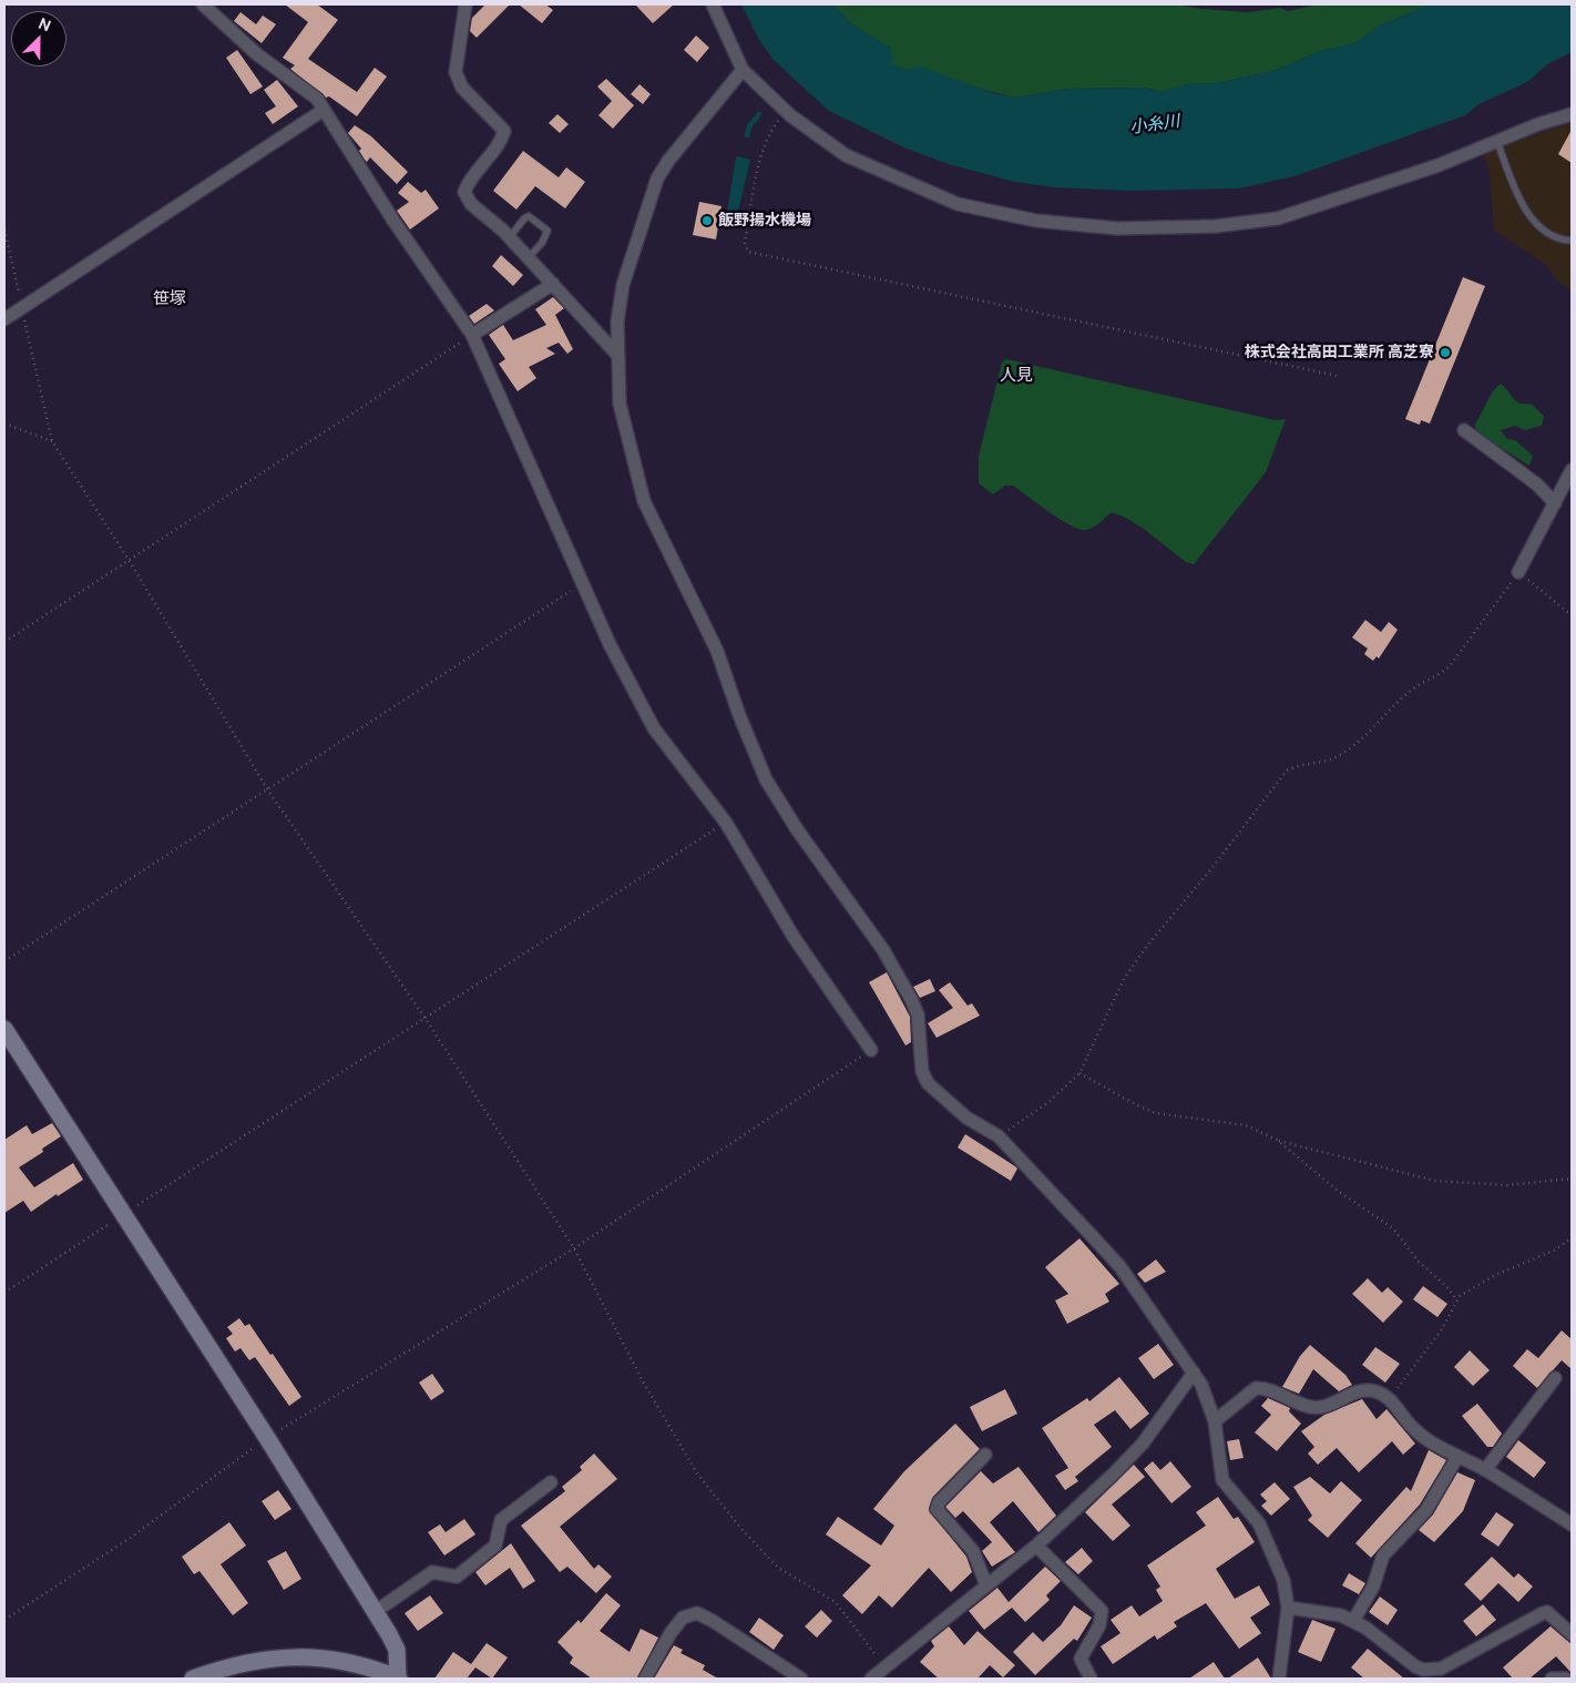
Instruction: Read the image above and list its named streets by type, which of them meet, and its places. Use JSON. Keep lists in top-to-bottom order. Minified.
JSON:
{"districts":["笹塚","人見"],"water":["小糸川"],"places":["飯野揚水機場","株式会社高田工業所 高芝寮"],"north":"top right"}
